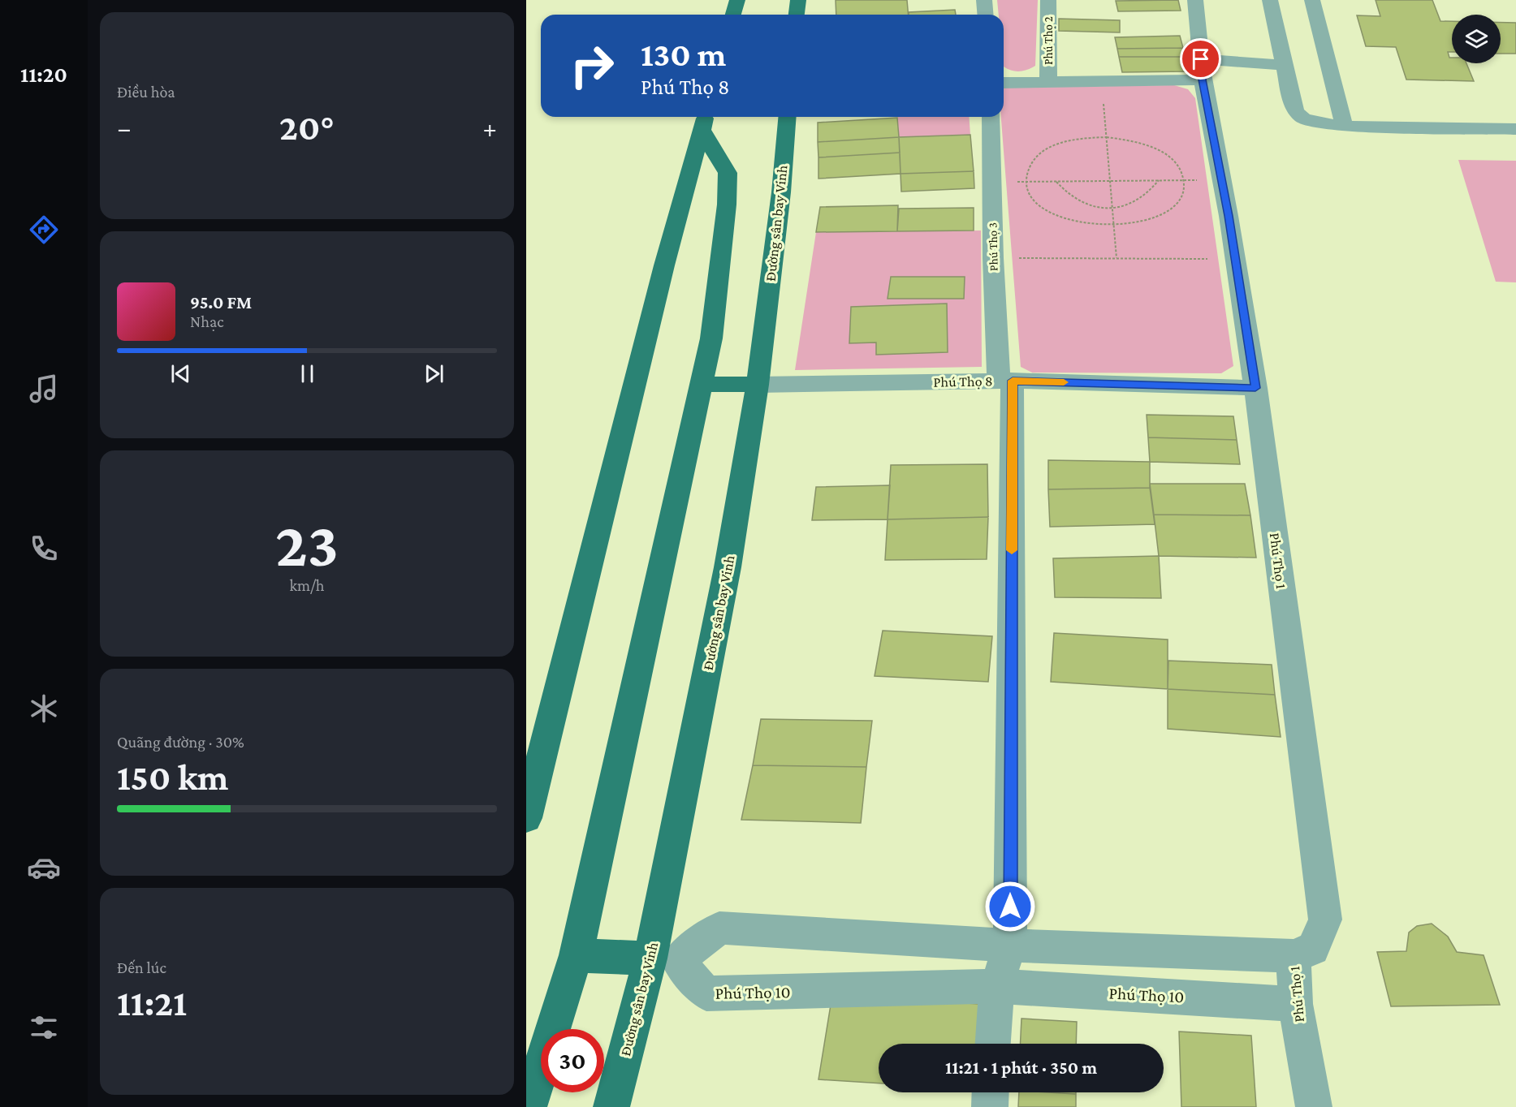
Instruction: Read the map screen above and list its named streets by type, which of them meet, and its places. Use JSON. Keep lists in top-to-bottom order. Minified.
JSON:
{"streets":{"main road":["Đường sân bay Vinh"],"street":["Phú Thọ 2","Phú Thọ 3","Phú Thọ 8","Phú Thọ 1","Phú Thọ 10"]},"crossings":[["Đường sân bay Vinh","Phú Thọ 8"],["Đường sân bay Vinh","Phú Thọ 10"],["Phú Thọ 3","Phú Thọ 8"],["Phú Thọ 3","Phú Thọ 10"],["Phú Thọ 8","Phú Thọ 1"],["Phú Thọ 1","Phú Thọ 10"]],"page":{"tabs":"11:20","tile":["Điều hòa",["23","km/h"],["Quãng đường · 30%","150 km"],["Đến lúc","11:21"]],"turn":["130 m","Phú Thọ 8"],"heat":["−","20°","+"],"song":["95.0 FM","Nhạc"],"limit":"30","trip":"11:21 · 1 phút · 350 m"}}
